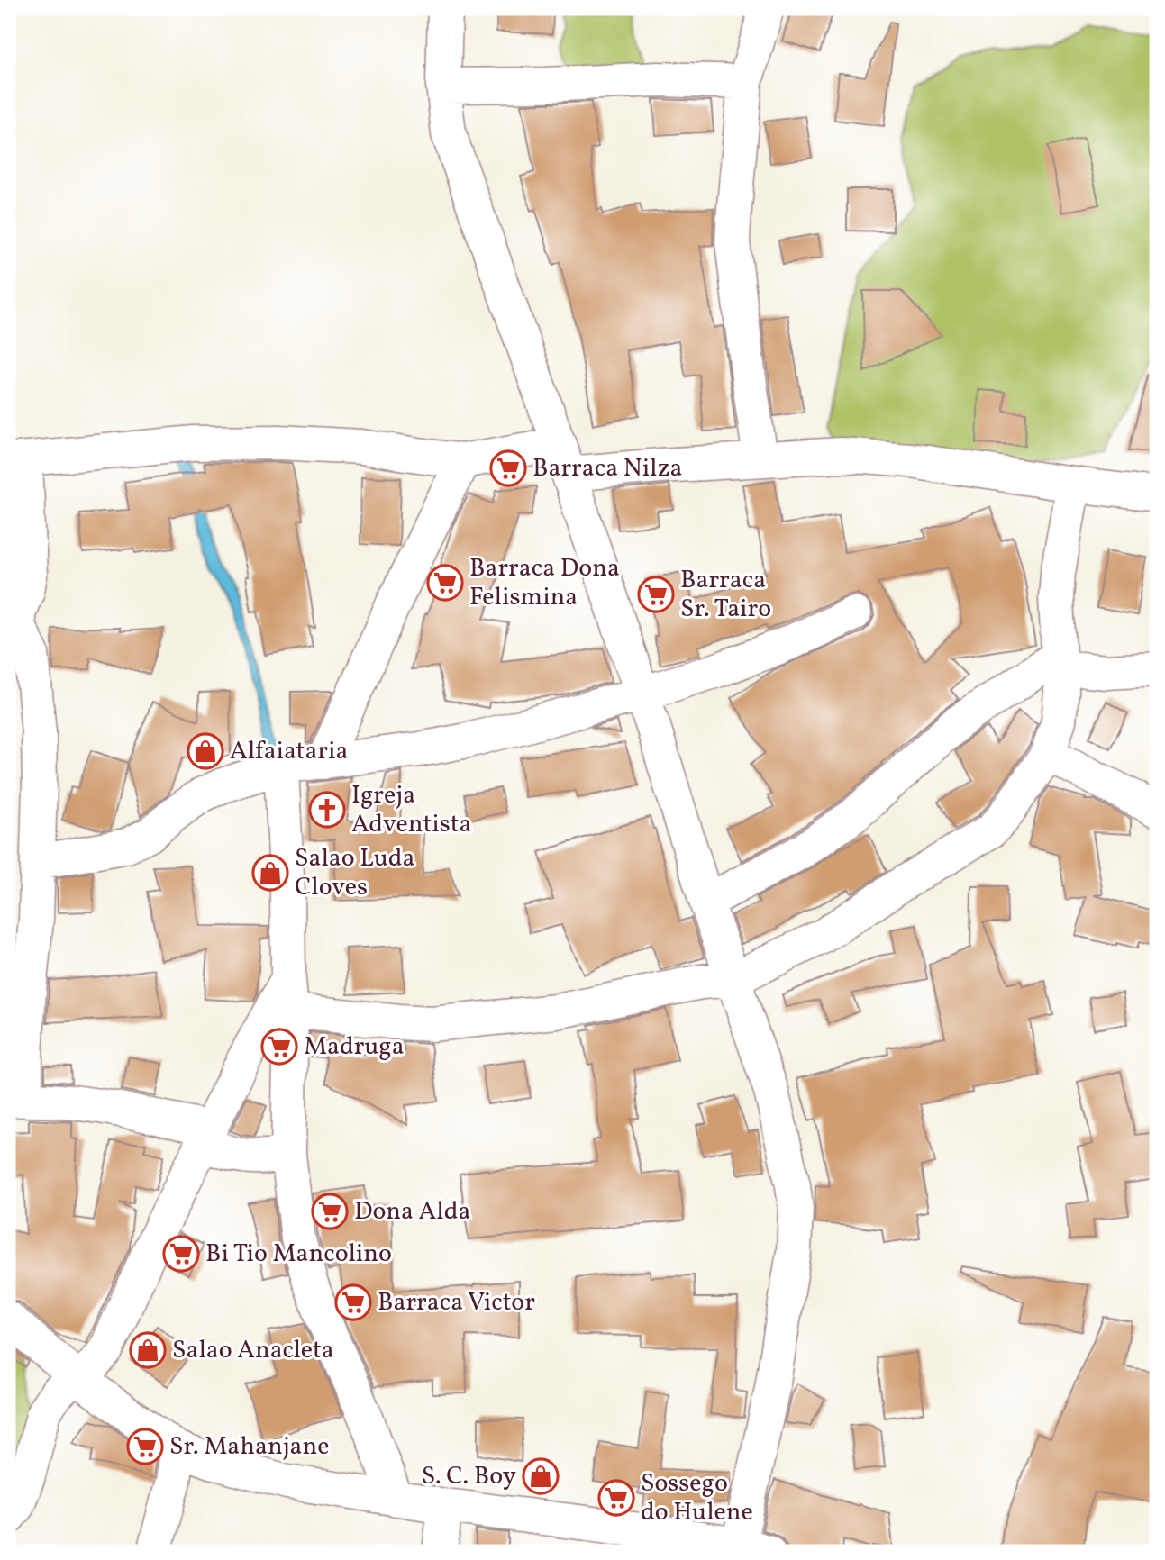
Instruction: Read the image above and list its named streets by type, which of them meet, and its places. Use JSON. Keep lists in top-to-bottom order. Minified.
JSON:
{"places":{"supermarket":["Barraca Nilza","Barraca Dona Felismina","Barraca Sr. Tairo","Madruga","Dona Alda","Bi Tio Mancolino","Barraca Victor","Sr. Mahanjane","Sossego do Hulene"],"shop":["Alfaiataria","Salao Luda Cloves","Salao Anacleta","S. C. Boy"],"church":["Igreja Adventista"]}}
